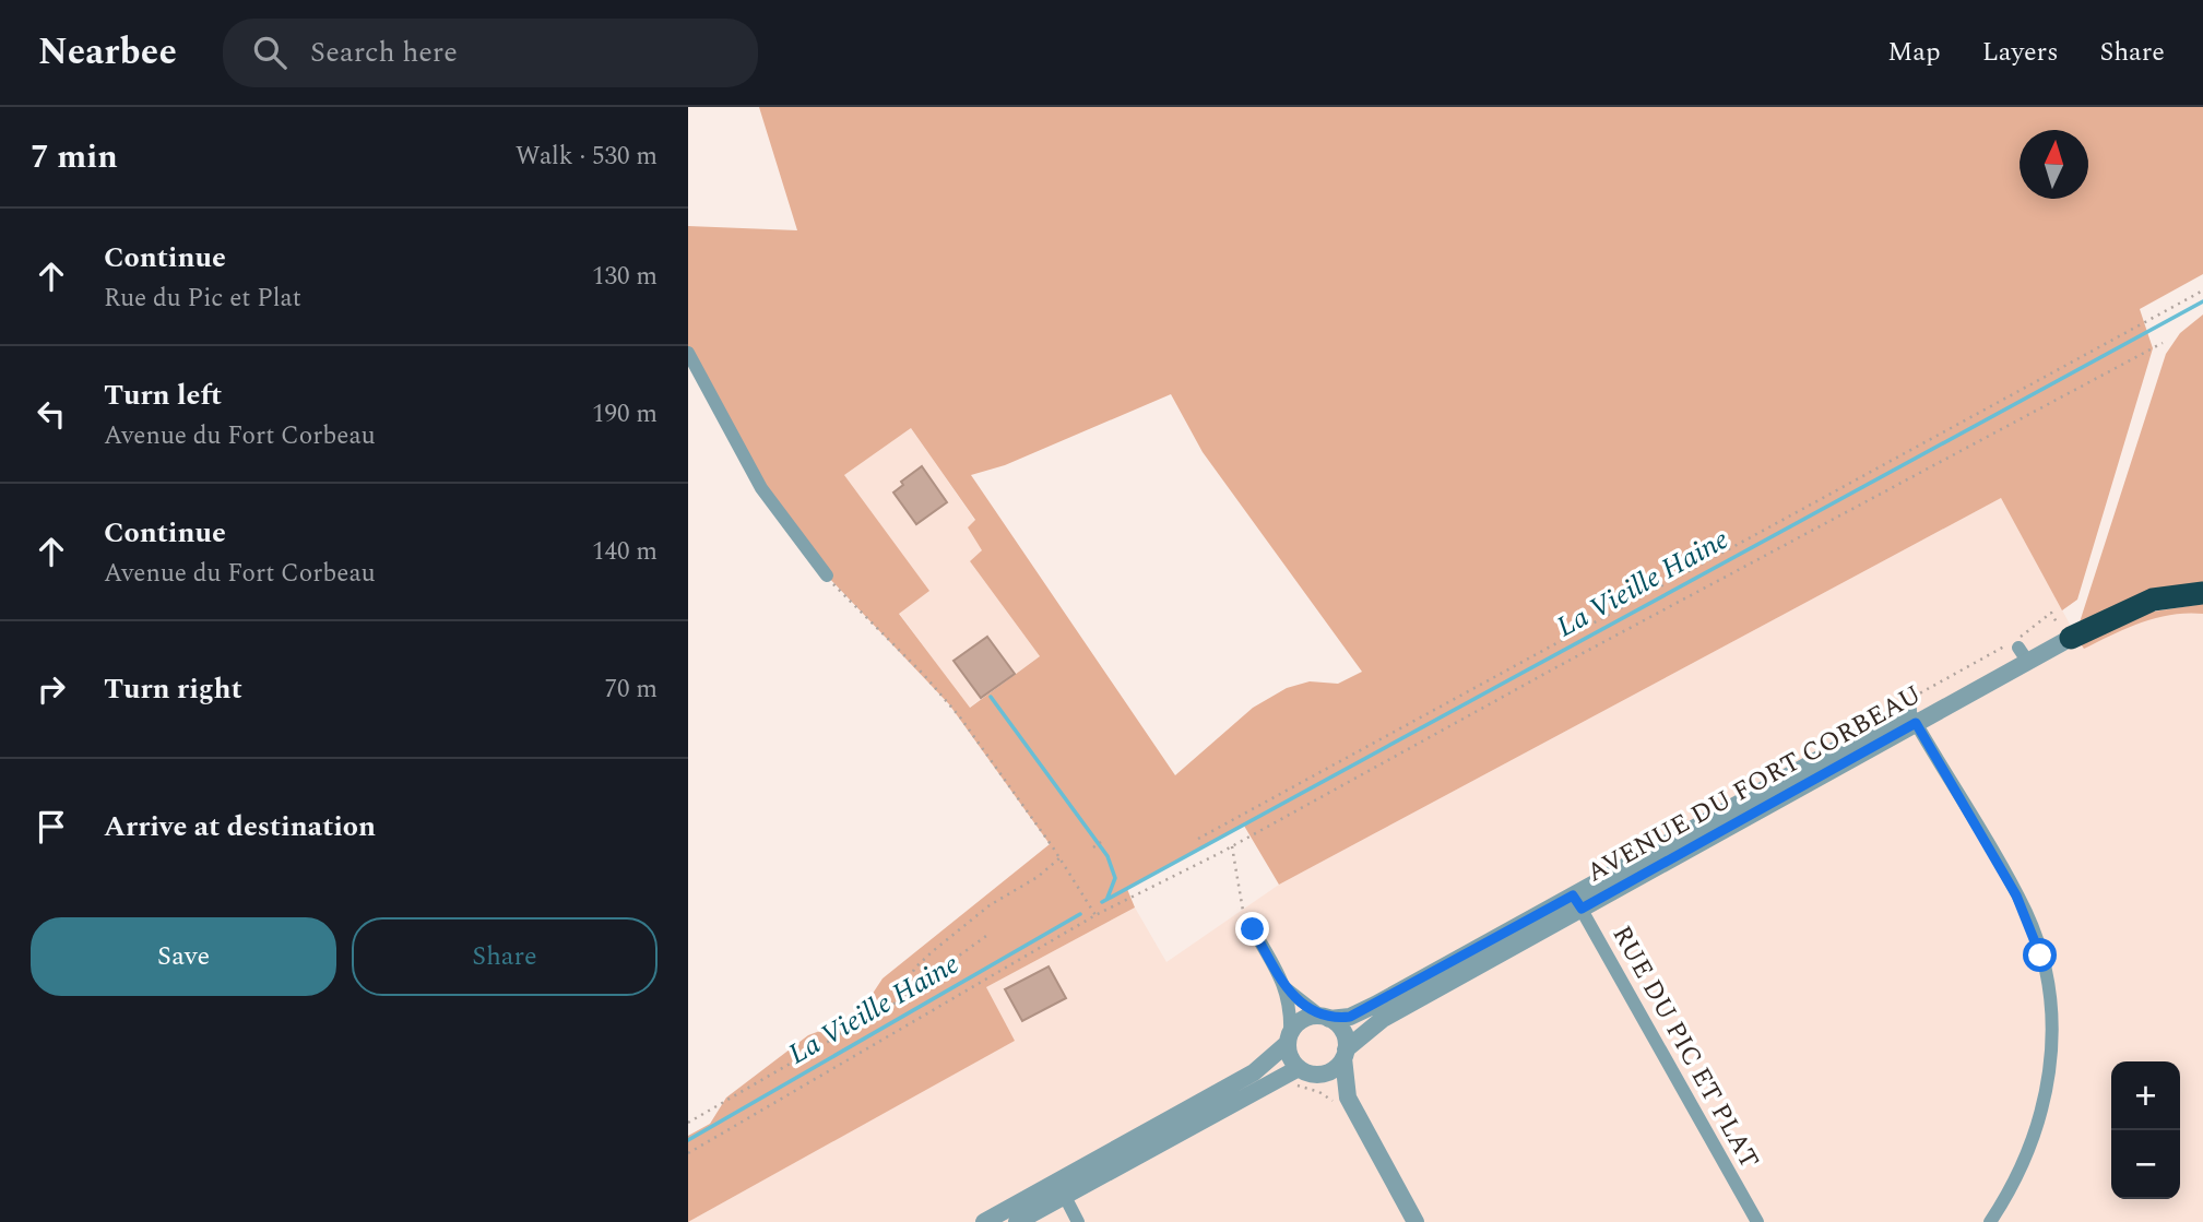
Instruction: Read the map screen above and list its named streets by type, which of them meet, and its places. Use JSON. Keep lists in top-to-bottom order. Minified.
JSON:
{"streets":{"street":["AVENUE DU FORT CORBEAU","RUE DU PIC ET PLAT"]},"crossings":[["AVENUE DU FORT CORBEAU","RUE DU PIC ET PLAT"]],"water":["La Vieille Haine"],"north":"top","page":{"header":"Nearbee","search":"Search here","nav":["Map","Layers","Share"],"heading":["7 min","Walk · 530 m"],"list":[["Continue","Rue du Pic et Plat","130 m"],["Turn left","Avenue du Fort Corbeau","190 m"],["Continue","Avenue du Fort Corbeau","140 m"],["Turn right","70 m"],"Arrive at destination"],"buttons":["Save","Share"],"map_buttons":["+","−"]}}
